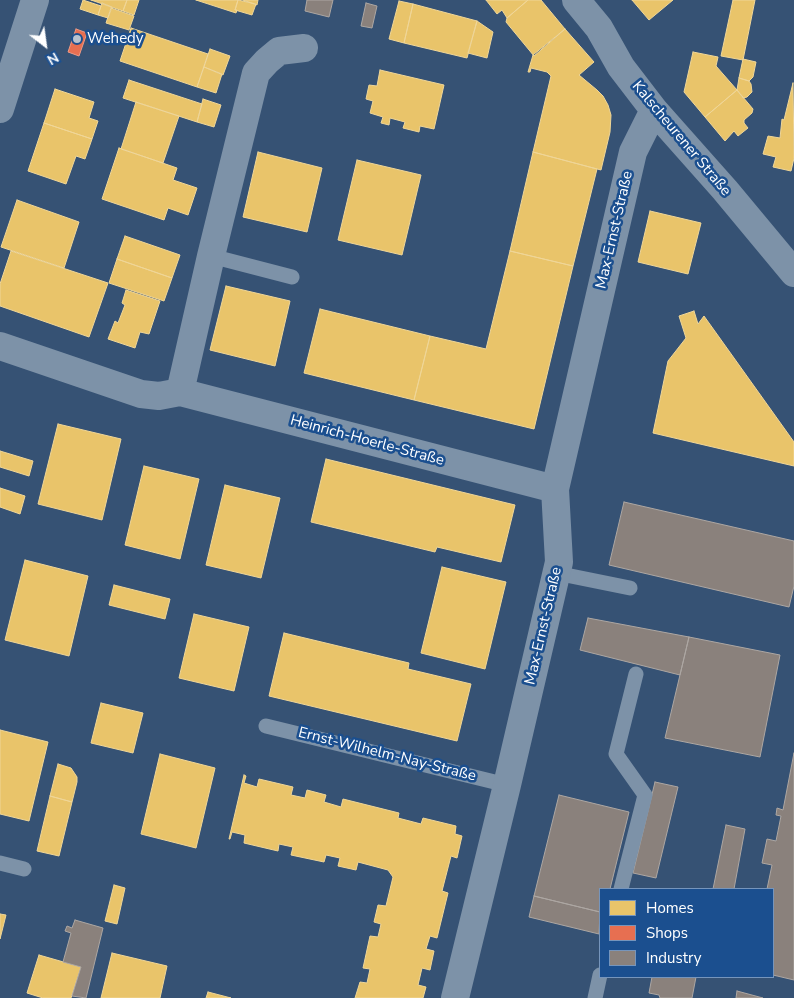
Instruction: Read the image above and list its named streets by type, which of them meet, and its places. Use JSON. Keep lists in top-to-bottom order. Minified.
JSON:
{"streets":{"street":["Kalscheurener Straße","Max-Ernst-Straße","Heinrich-Hoerle-Straße"],"lane":["Ernst-Wilhelm-Nay-Straße"]},"crossings":[["Kalscheurener Straße","Max-Ernst-Straße"],["Max-Ernst-Straße","Heinrich-Hoerle-Straße"],["Max-Ernst-Straße","Ernst-Wilhelm-Nay-Straße"]],"places":["Wehedy"],"legend":["Homes","Shops","Industry"],"north":"bottom right"}
